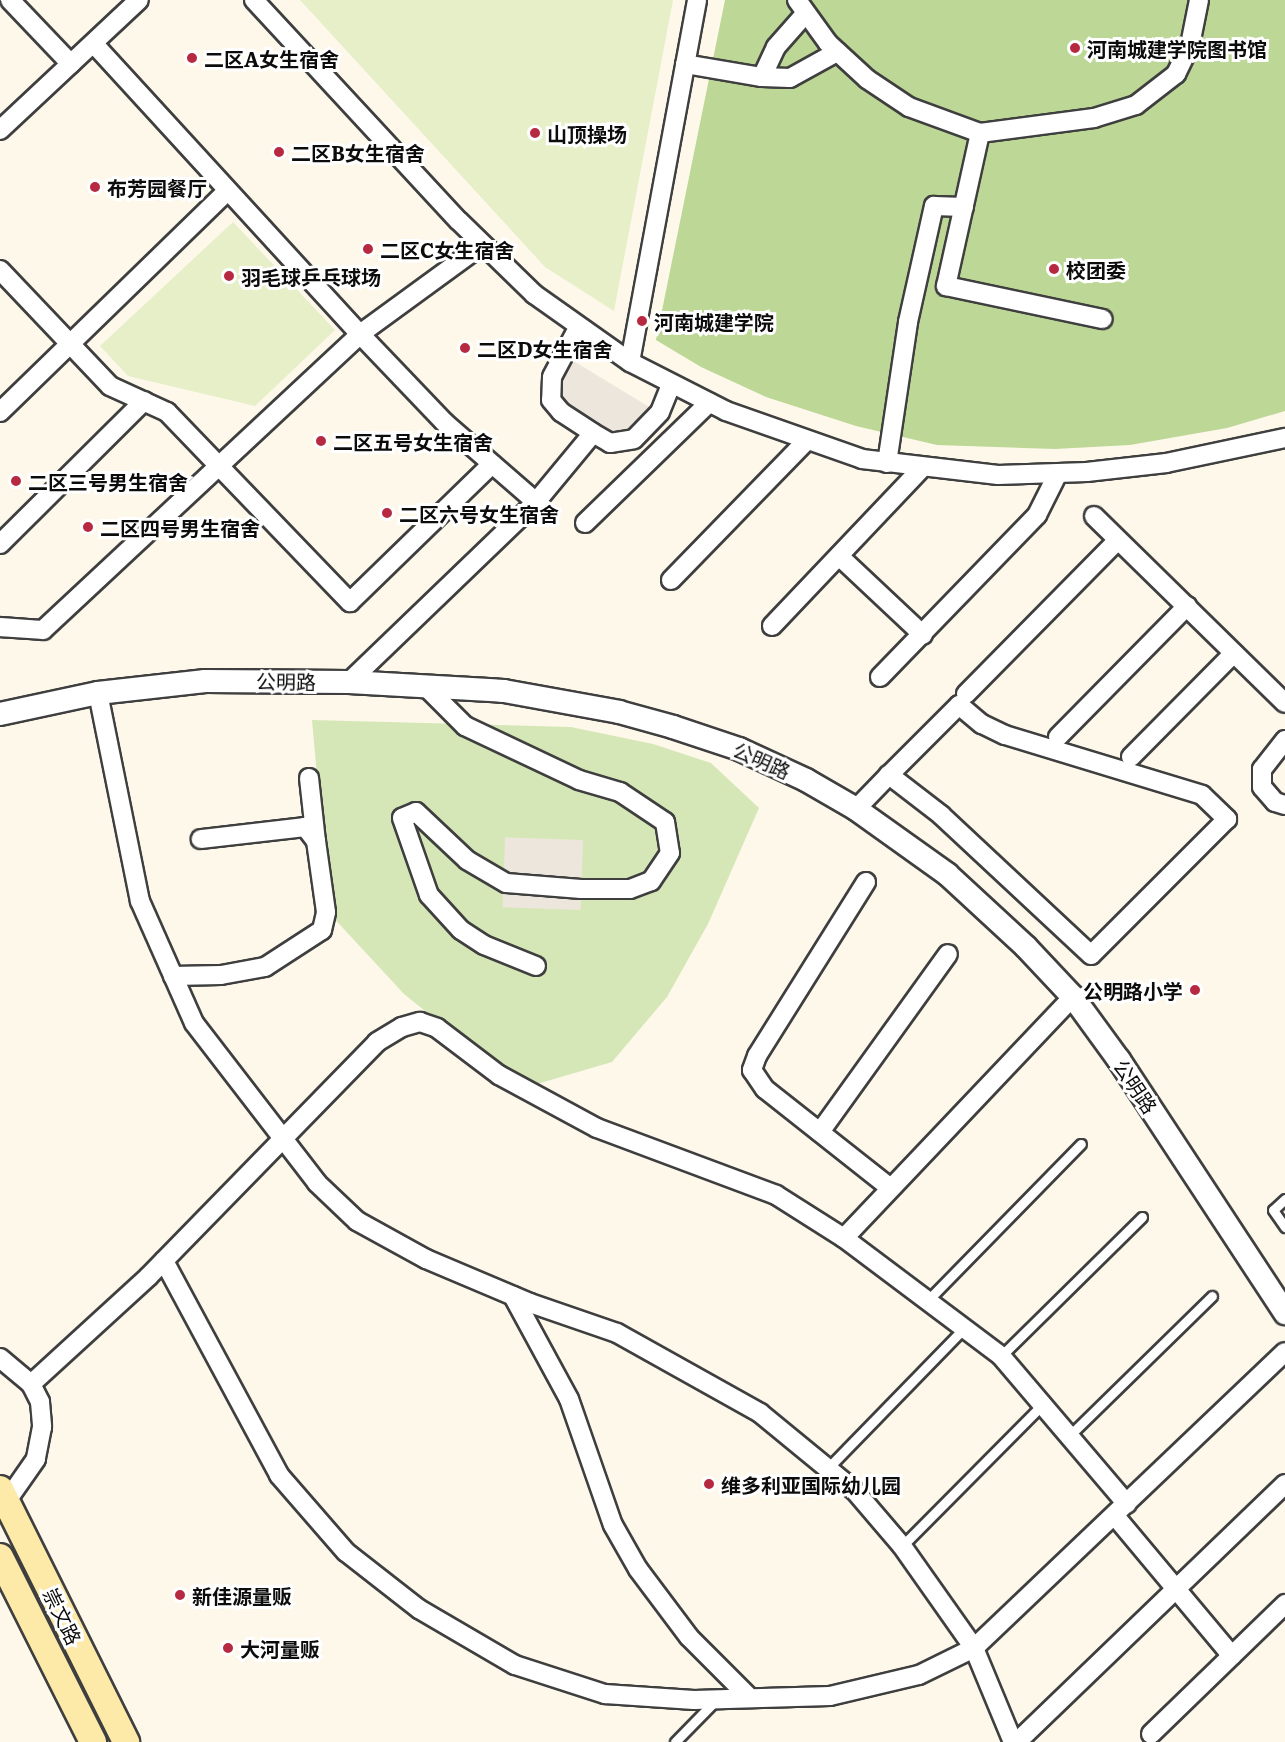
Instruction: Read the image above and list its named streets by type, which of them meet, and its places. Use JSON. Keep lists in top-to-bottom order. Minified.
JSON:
{"streets":{"main road":["崇文路"],"street":["公明路"]},"places":["河南城建学院图书馆","二区A女生宿舍","山顶操场","二区B女生宿舍","布芳园餐厅","二区C女生宿舍","校团委","羽毛球乒乓球场","河南城建学院","二区D女生宿舍","二区五号女生宿舍","二区三号男生宿舍","二区六号女生宿舍","二区四号男生宿舍","公明路小学","维多利亚国际幼儿园","新佳源量贩","大河量贩"]}
